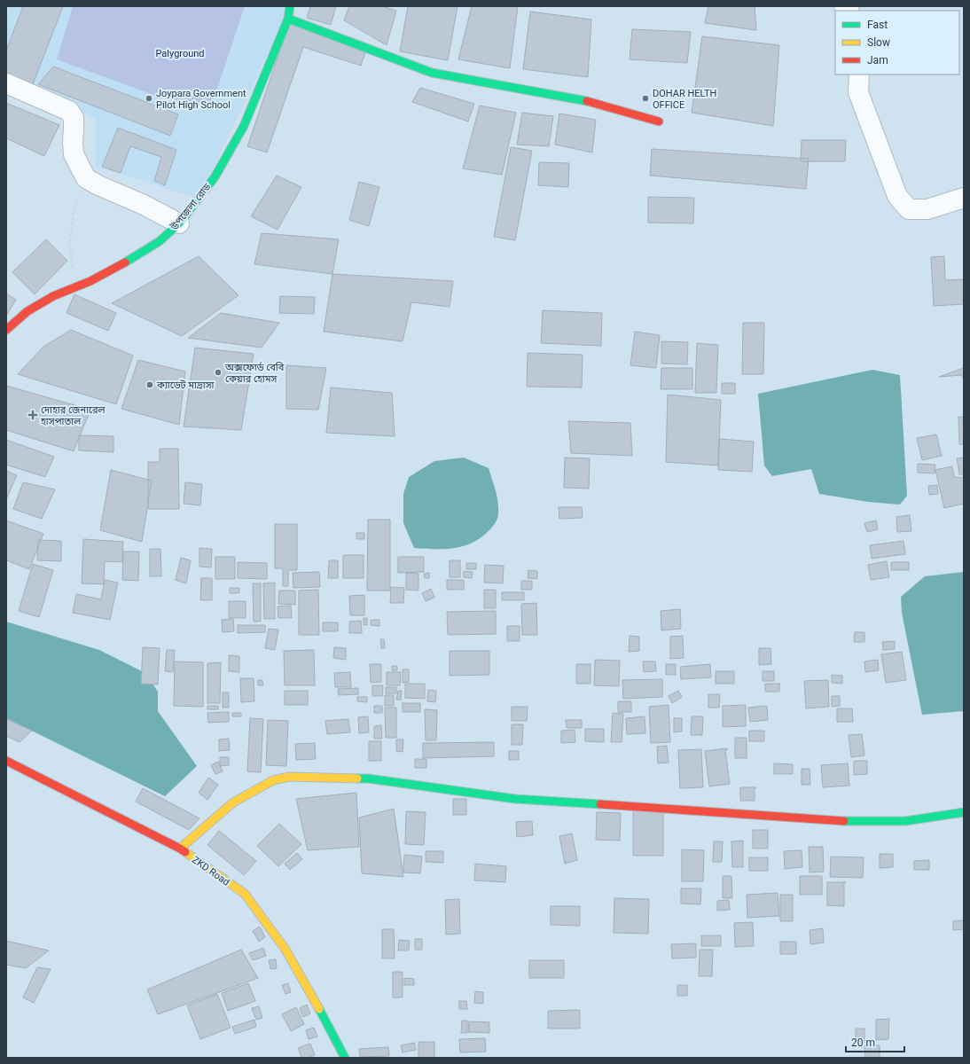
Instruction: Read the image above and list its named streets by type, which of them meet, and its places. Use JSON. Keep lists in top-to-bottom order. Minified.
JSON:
{"streets":{"street":["উপজেলা রোড","ZKD Road"]},"parks":["Palyground"],"places":{"other":["Joypara Government Pilot High School","DOHAR HELTH OFFICE","অক্সফোর্ড বেবি কেয়ার হোমস","ক্যাডেট মাদ্রাসা"],"health":["দোহার জেনারেল হাসপাতাল"]},"legend":["Fast","Slow","Jam"],"scale_bar":"20 m"}
